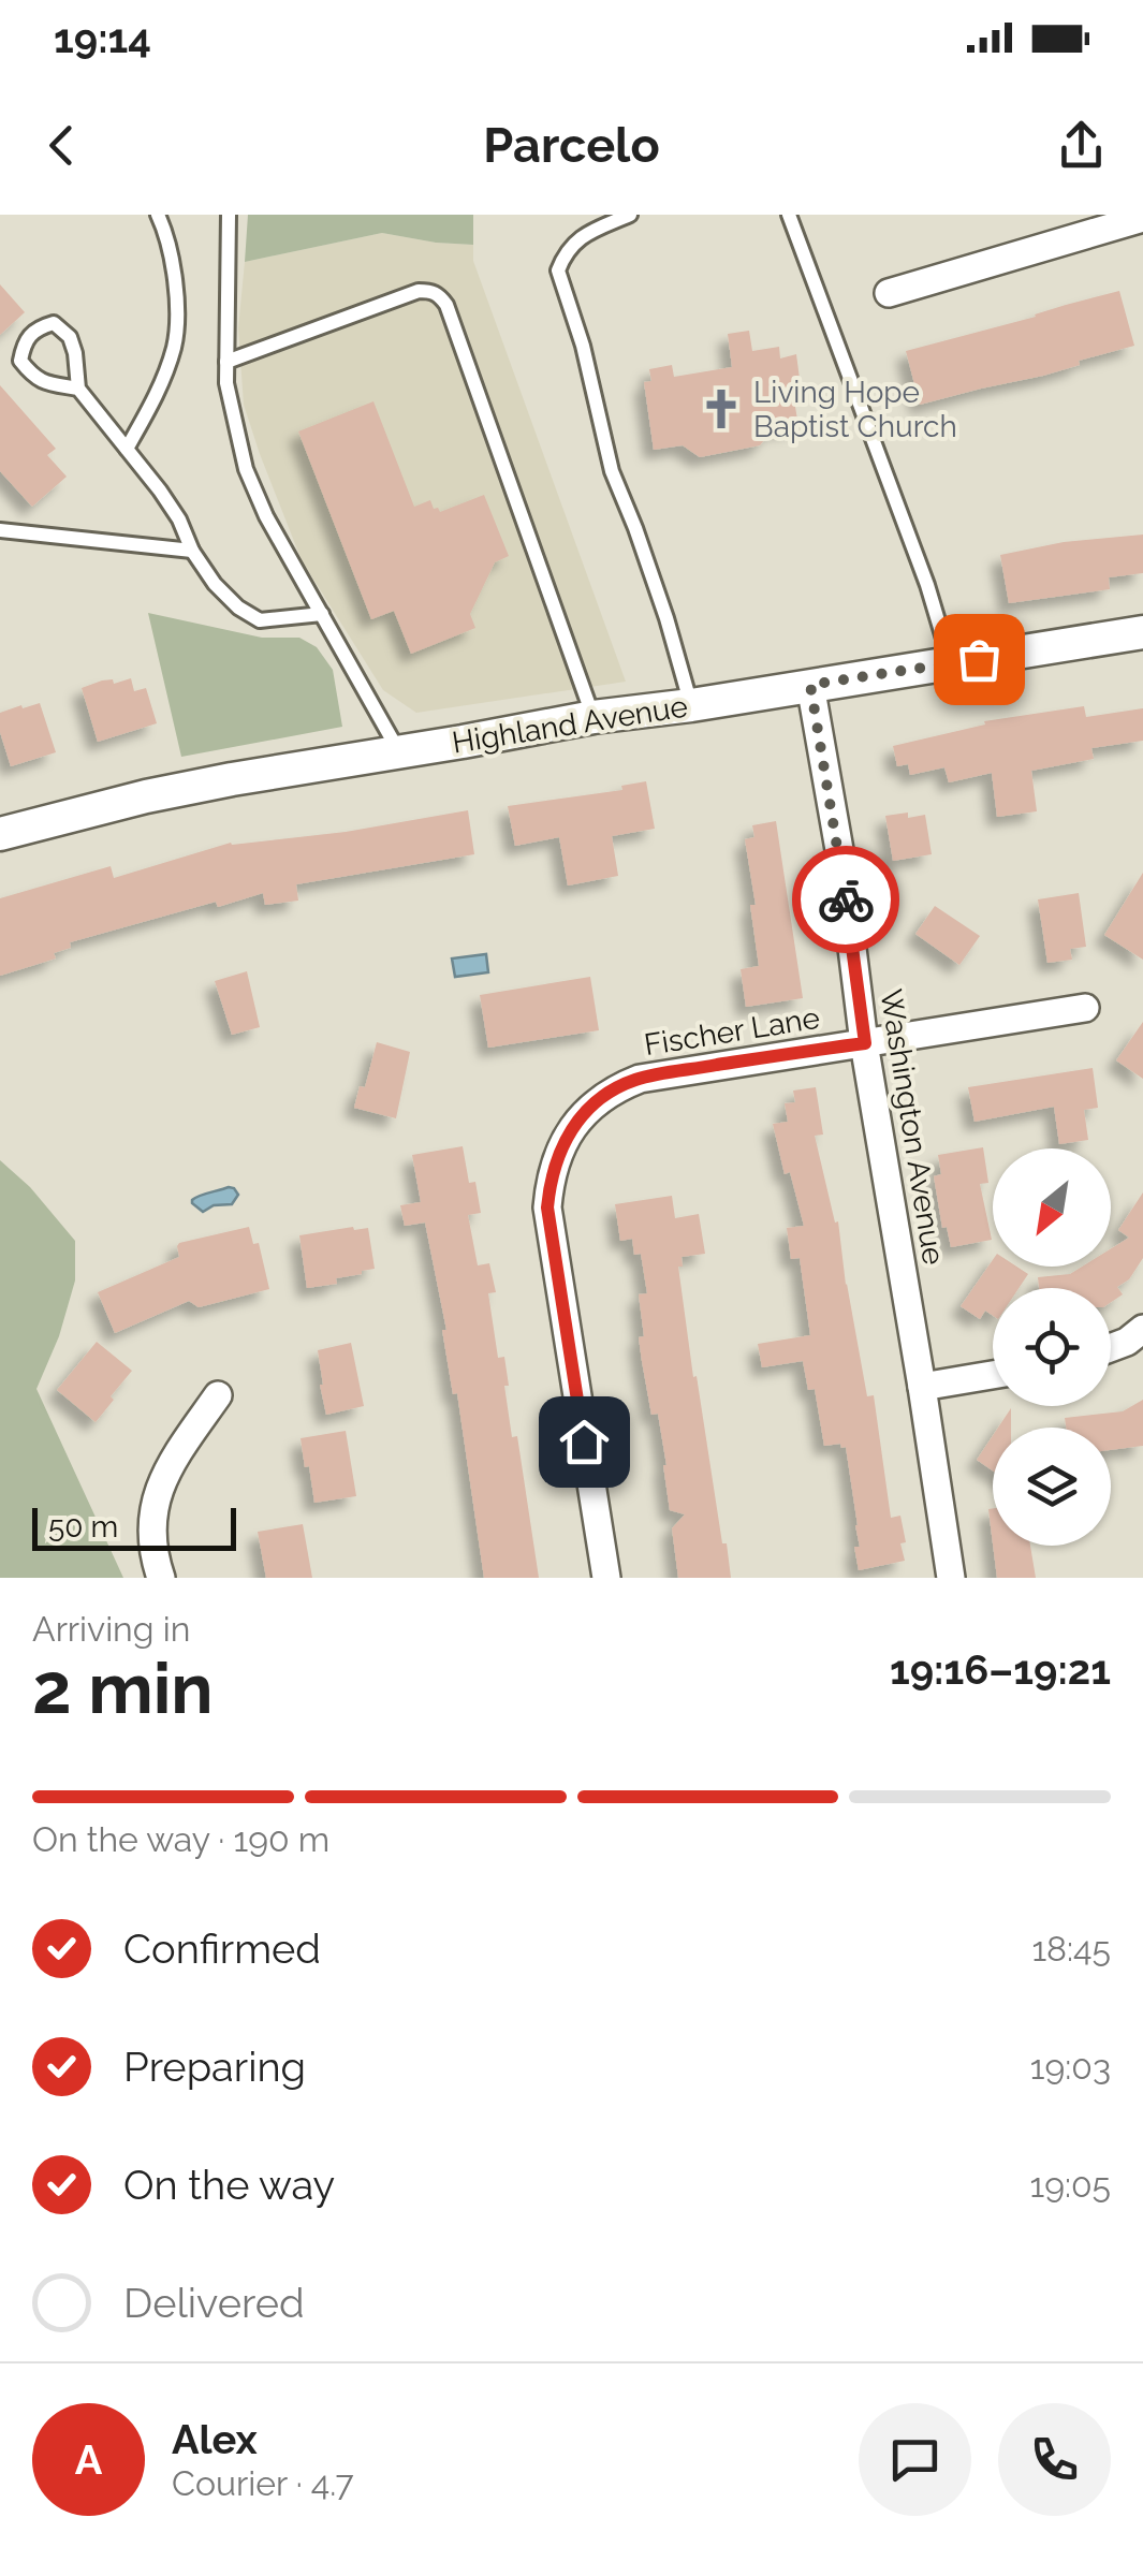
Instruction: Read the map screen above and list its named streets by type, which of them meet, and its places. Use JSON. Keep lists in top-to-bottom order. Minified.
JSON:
{"streets":{"street":["Highland Avenue","Fischer Lane","Washington Avenue"]},"crossings":[["Highland Avenue","Washington Avenue"],["Fischer Lane","Washington Avenue"]],"places":{"church":["Living Hope Baptist Church"]},"scale_bar":"50 m","north":"bottom left","page":{"status":"19:14","header":"Parcelo","scale":"50 m","heading":["2 min","Arriving in","19:16–19:21"],"panel":["Alex","Courier · 4.7"],"bar":"On the way · 190 m","list":[["Confirmed","18:45"],["Preparing","19:03"],["On the way","19:05"],"Delivered"],"round":"A"}}
